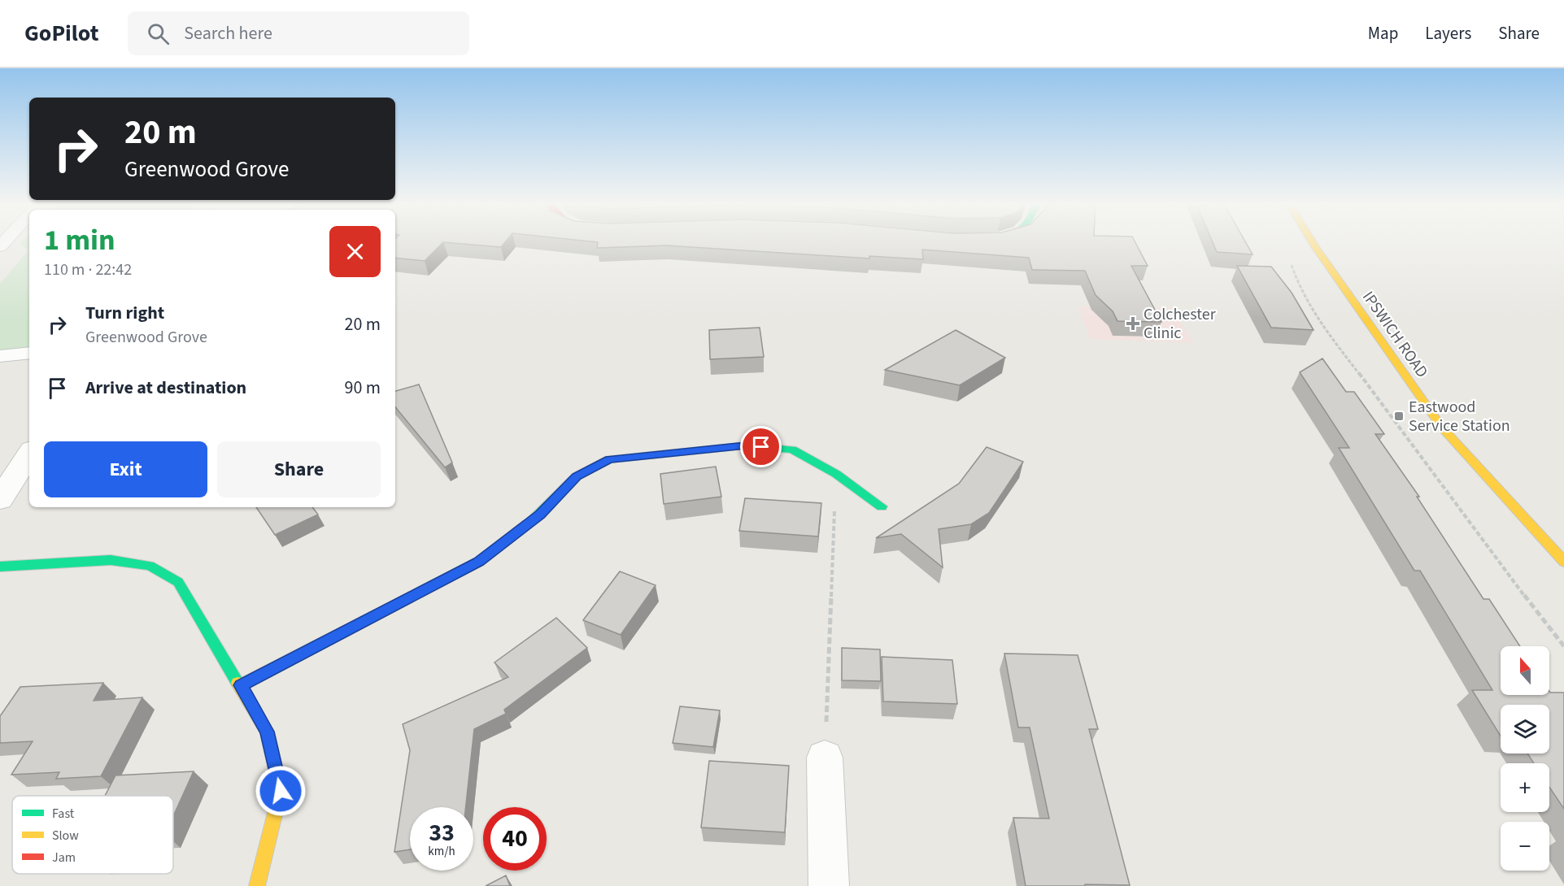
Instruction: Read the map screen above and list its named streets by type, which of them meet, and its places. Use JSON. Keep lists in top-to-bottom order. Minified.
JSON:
{"streets":{"street":["IPSWICH ROAD"]},"places":{"health":["Colchester Clinic"],"transit":["Eastwood Service Station"]},"legend":["Fast","Slow","Jam"],"north":"top","page":{"header":"GoPilot","search":"Search here","nav":["Map","Layers","Share"],"turn":["20 m","Greenwood Grove"],"heading":["1 min","110 m · 22:42"],"list":[{"name":"Turn right","note":"Greenwood Grove","value":"20 m"},{"name":"Arrive at destination","value":"90 m"}],"buttons":["Exit","Share"],"map_buttons":["+","−"],"speed":"33 km/h","limit":"40"}}
